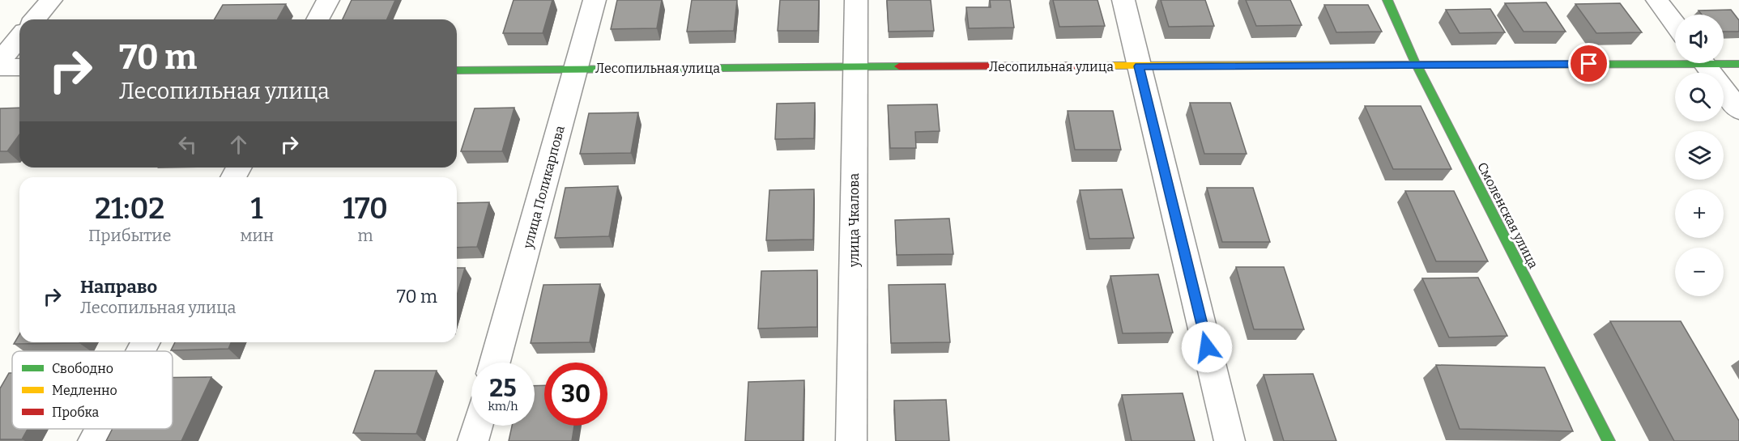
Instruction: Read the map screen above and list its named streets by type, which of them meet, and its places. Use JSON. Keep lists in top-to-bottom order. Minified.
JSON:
{"streets":{"street":["Лесопильная улица","улица Поликарпова","Смоленская улица","улица Чкалова"]},"crossings":[["Лесопильная улица","улица Поликарпова"],["Лесопильная улица","Смоленская улица"],["Лесопильная улица","улица Чкалова"]],"legend":["Свободно","Медленно","Пробка"],"page":{"map_buttons":["+","−"],"turn":["70 m","Лесопильная улица"],"eta":["21:02","Прибытие","1","мин","170","m"],"list":[{"name":"Направо","note":"Лесопильная улица","value":"70 m"}],"speed":"25 km/h","limit":"30"}}
